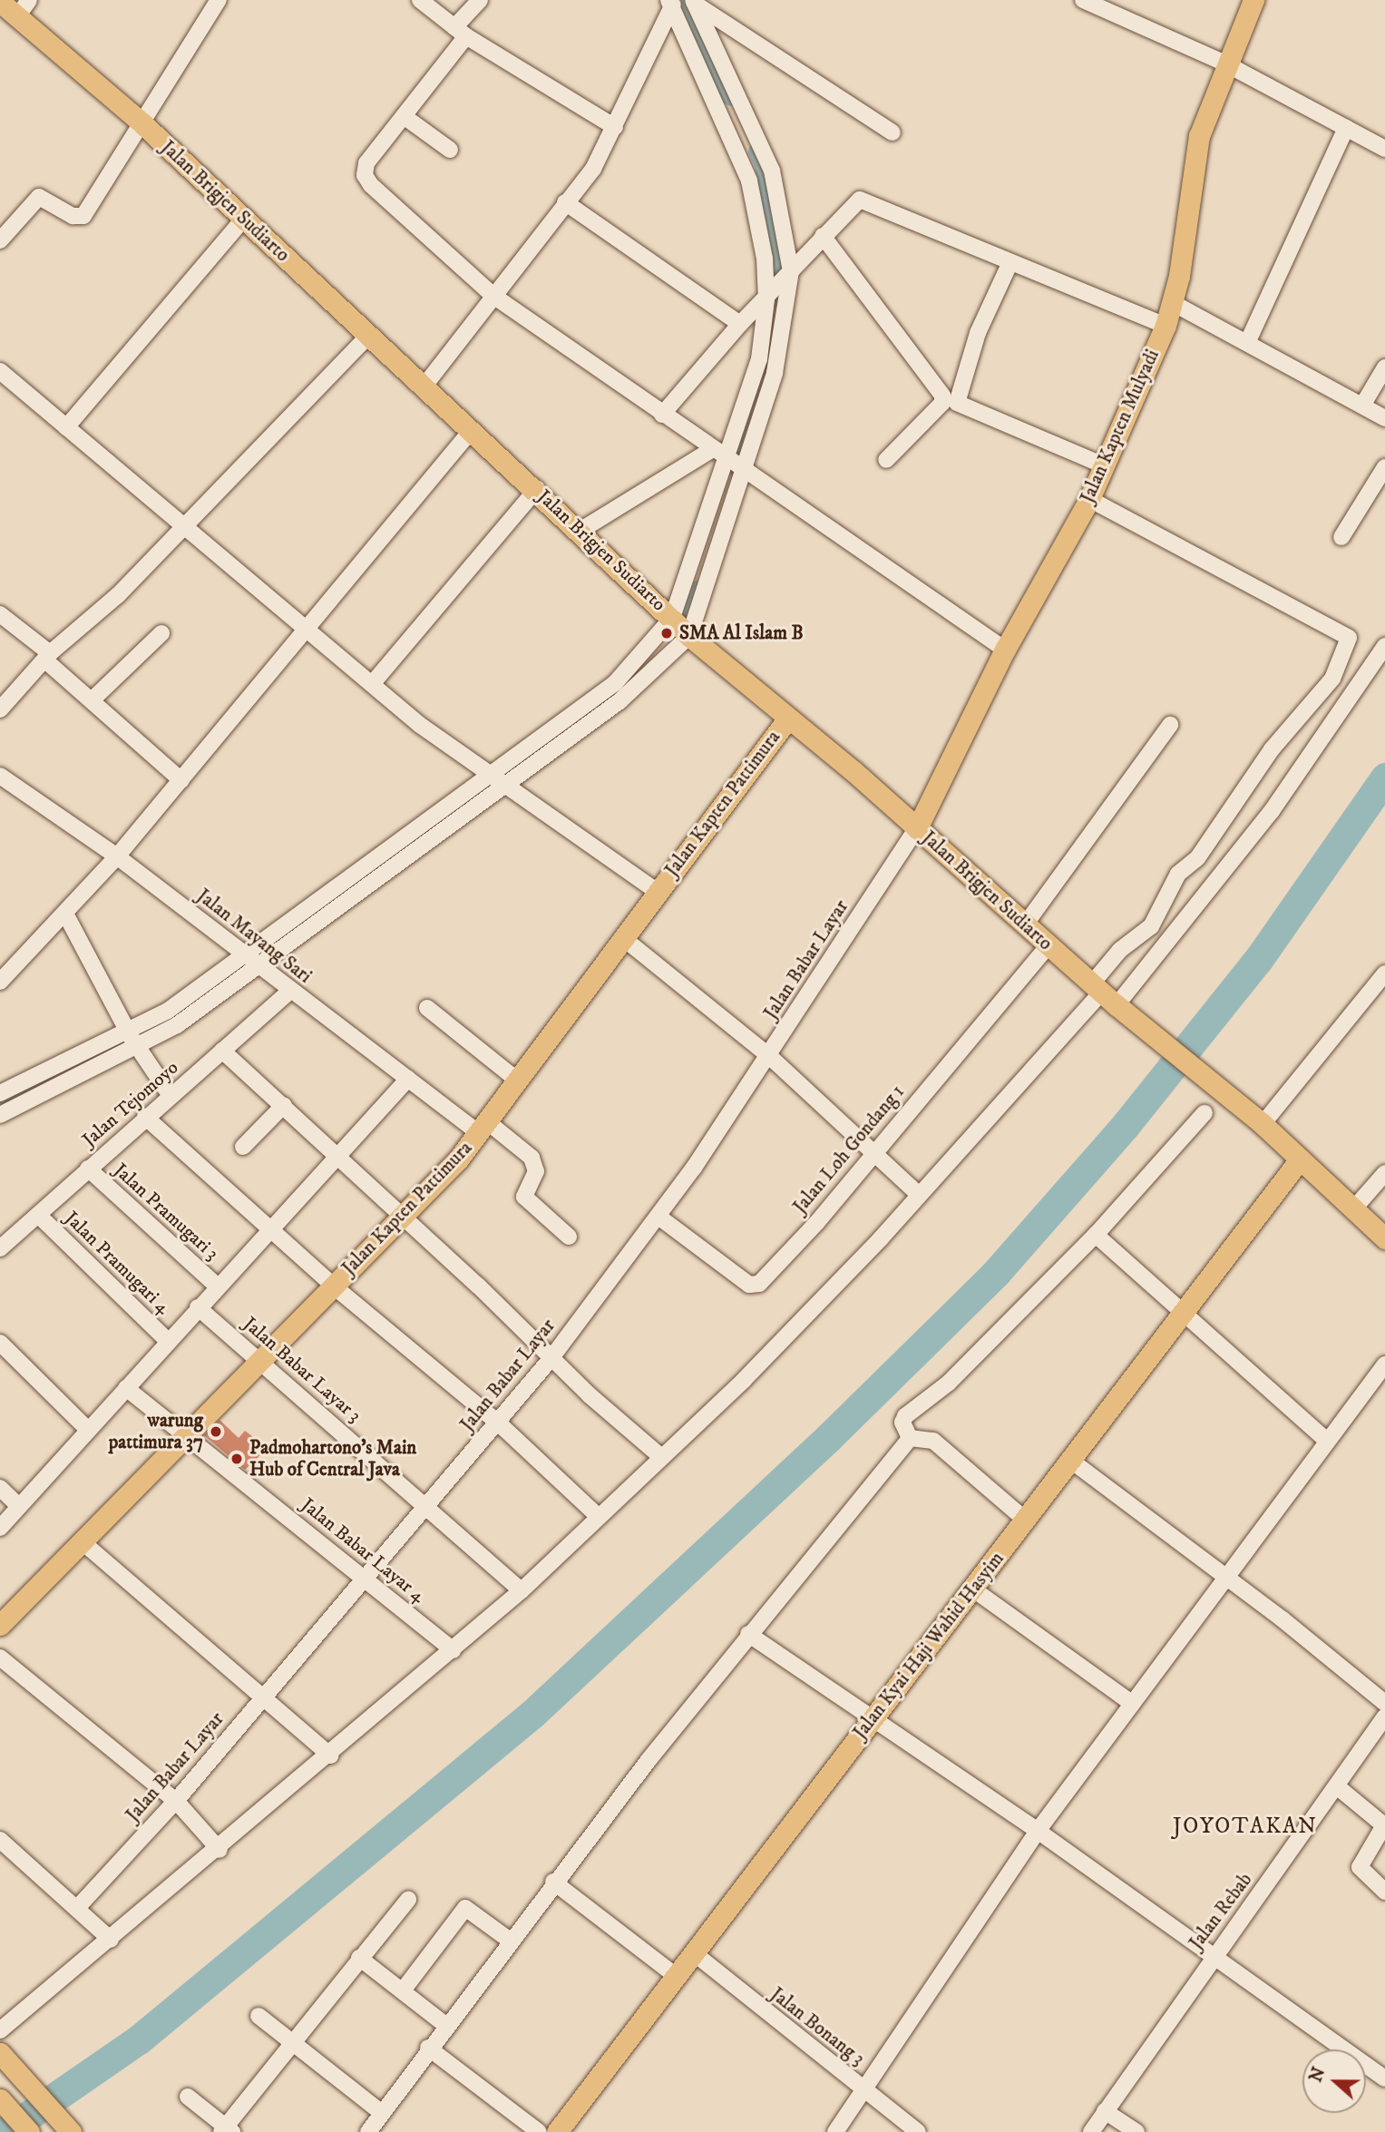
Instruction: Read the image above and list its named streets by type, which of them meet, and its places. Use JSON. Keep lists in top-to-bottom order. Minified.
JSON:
{"streets":{"main road":["Jalan Brigjen Sudiarto","Jalan Kapten Mulyadi","Jalan Kapten Pattimura","Jalan Kyai Haji Wahid Hasyim"],"street":["Jalan Mayang Sari","Jalan Babar Layar","Jalan Tejomoyo","Jalan Loh Gondang 1","Jalan Pramugari 3","Jalan Pramugari 4","Jalan Babar Layar 3","Jalan Babar Layar 4","Jalan Rebab","Jalan Bonang 3"]},"crossings":[["Jalan Brigjen Sudiarto","Jalan Kapten Mulyadi"],["Jalan Brigjen Sudiarto","Jalan Kapten Pattimura"],["Jalan Brigjen Sudiarto","Jalan Babar Layar"],["Jalan Brigjen Sudiarto","Jalan Loh Gondang 1"],["Jalan Brigjen Sudiarto","Jalan Kyai Haji Wahid Hasyim"],["Jalan Kapten Mulyadi","Jalan Babar Layar"],["Jalan Kapten Pattimura","Jalan Mayang Sari"],["Jalan Kapten Pattimura","Jalan Babar Layar 3"],["Jalan Kapten Pattimura","Jalan Babar Layar 4"],["Jalan Mayang Sari","Jalan Tejomoyo"],["Jalan Babar Layar","Jalan Loh Gondang 1"],["Jalan Babar Layar","Jalan Babar Layar 3"],["Jalan Babar Layar","Jalan Babar Layar 4"],["Jalan Tejomoyo","Jalan Pramugari 3"],["Jalan Tejomoyo","Jalan Pramugari 4"],["Jalan Kyai Haji Wahid Hasyim","Jalan Bonang 3"]],"districts":["JOYOTAKAN"],"places":["SMA Al Islam B","warung pattimura 37","Padmohartono's Main Hub of Central Java"],"north":"left"}
